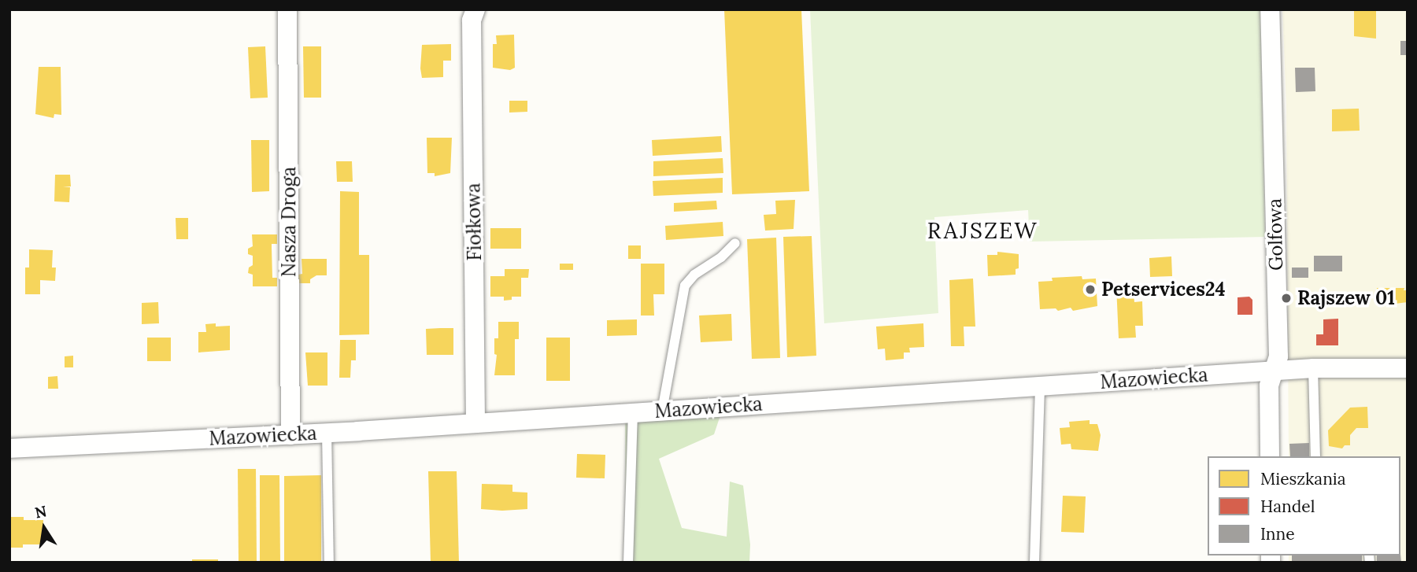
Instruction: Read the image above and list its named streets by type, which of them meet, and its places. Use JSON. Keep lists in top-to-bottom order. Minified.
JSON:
{"streets":{"street":["Nasza Droga","Fiołkowa","Golfowa","Mazowiecka"]},"crossings":[["Nasza Droga","Mazowiecka"],["Fiołkowa","Mazowiecka"],["Golfowa","Mazowiecka"]],"districts":["RAJSZEW"],"places":["Petservices24","Rajszew 01"],"legend":["Mieszkania","Handel","Inne"],"north":"top"}
